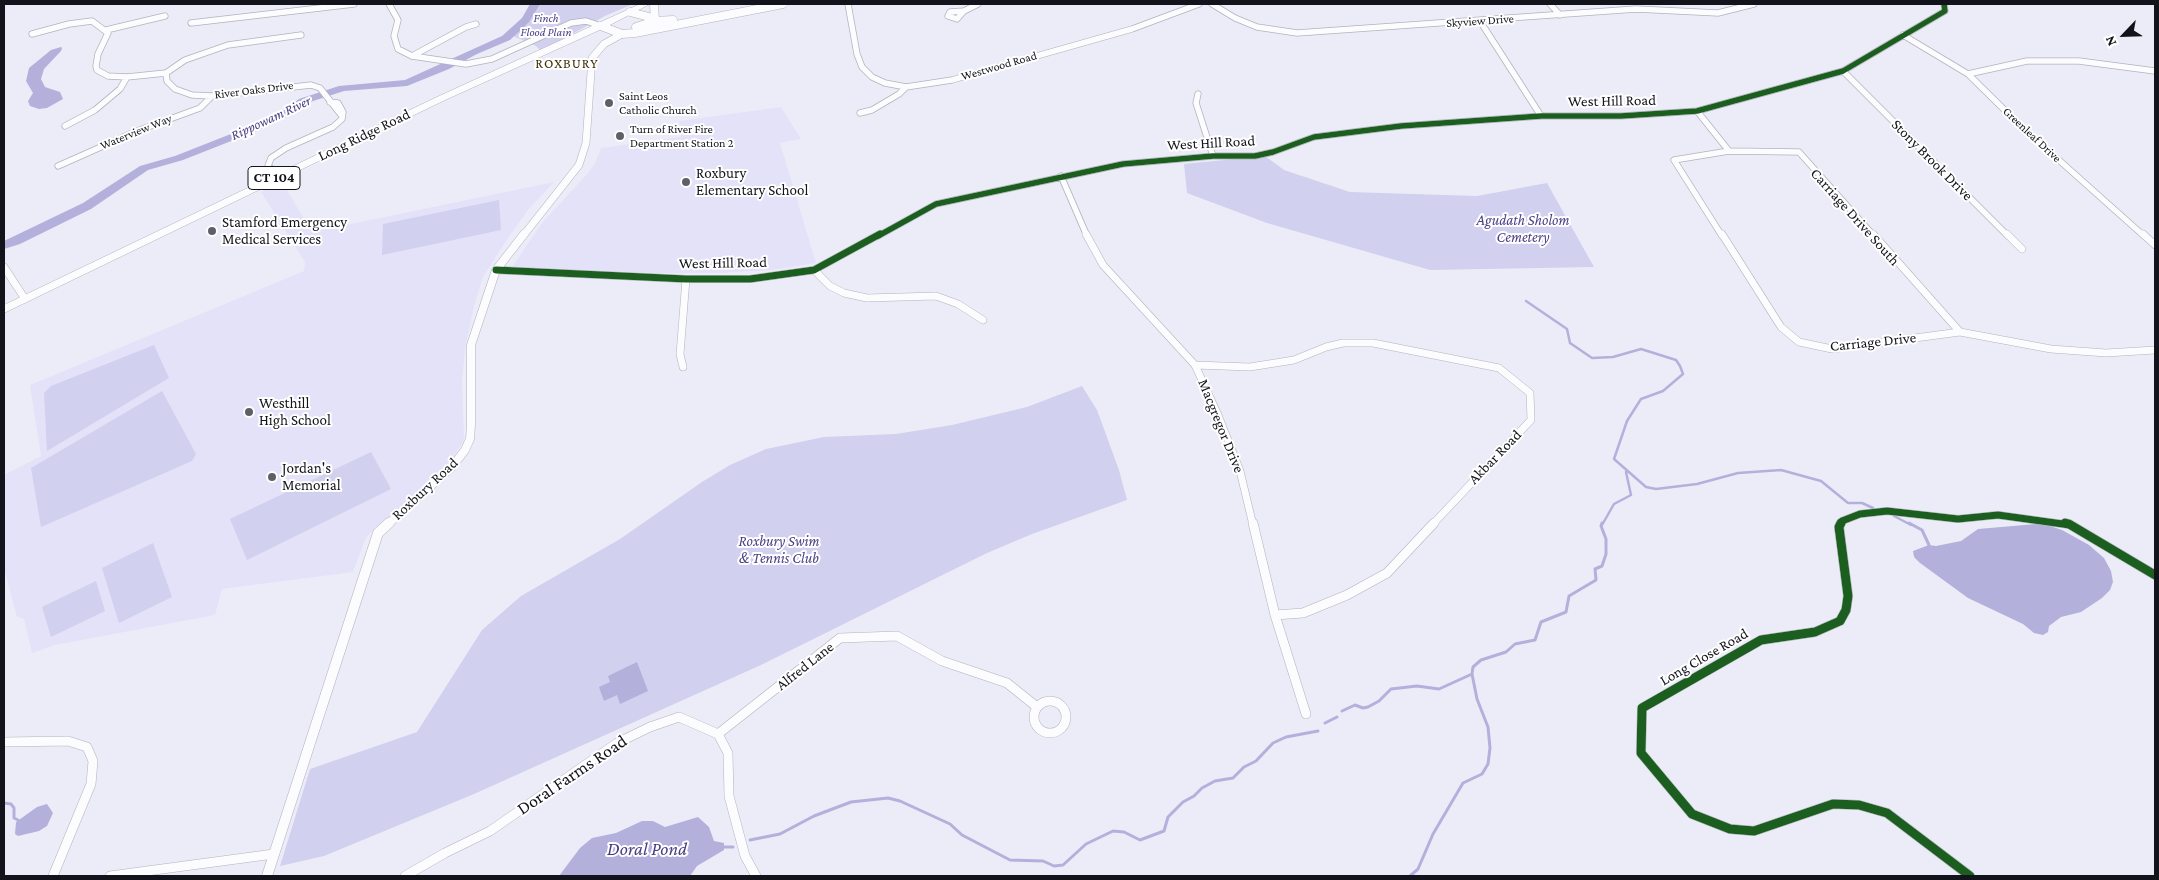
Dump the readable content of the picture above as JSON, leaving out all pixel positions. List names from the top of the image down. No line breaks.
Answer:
{"streets":{"main road":["Long Ridge Road","CT 104"],"street":["Skyview Drive","Westwood Road","River Oaks Drive","West Hill Road","Waterview Way","Greenleaf Drive","Stony Brook Drive","Carriage Drive South","Carriage Drive","Macgregor Drive","Akbar Road","Roxbury Road","Long Close Road","Alfred Lane","Doral Farms Road"]},"crossings":[["River Oaks Drive","Waterview Way"],["River Oaks Drive","Long Ridge Road"],["West Hill Road","Greenleaf Drive"],["West Hill Road","Stony Brook Drive"],["West Hill Road","Macgregor Drive"],["West Hill Road","Roxbury Road"],["Carriage Drive South","Carriage Drive"],["Macgregor Drive","Akbar Road"],["Alfred Lane","Doral Farms Road"]],"districts":["ROXBURY"],"water":["Rippowam River","Doral Pond"],"parks":["Finch Flood Plain","Agudath Sholom Cemetery","Roxbury Swim & Tennis Club"],"places":["Saint Leos Catholic Church","Turn of River Fire Department Station 2","Roxbury Elementary School","Stamford Emergency Medical Services","Westhill High School","Jordan's Memorial"],"north":"bottom left"}
